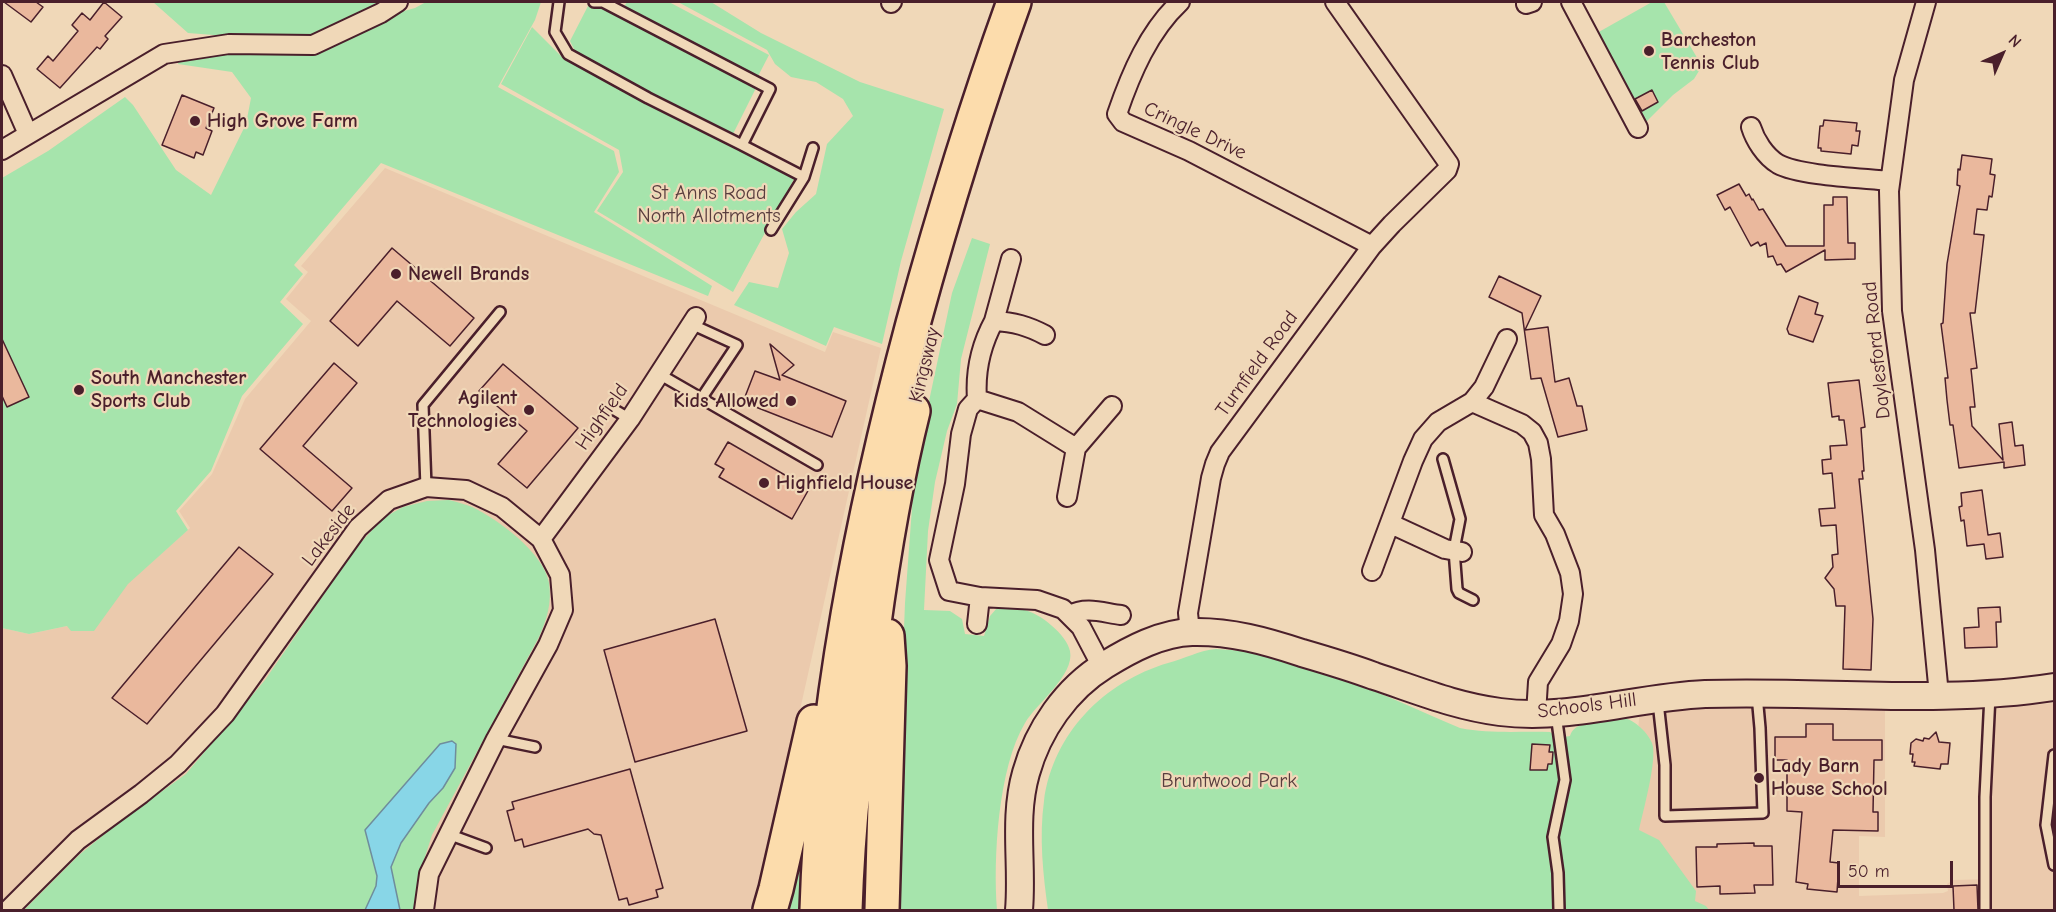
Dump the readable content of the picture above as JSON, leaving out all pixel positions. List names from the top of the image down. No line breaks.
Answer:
{"streets":{"highway":["Kingsway"],"street":["Cringle Drive","Daylesford Road","Turnfield Road","Highfield","Lakeside","Schools Hill"]},"crossings":[["Cringle Drive","Turnfield Road"],["Daylesford Road","Schools Hill"],["Turnfield Road","Schools Hill"],["Highfield","Lakeside"]],"parks":["St Anns Road North Allotments","Bruntwood Park"],"places":["Barcheston Tennis Club","High Grove Farm","Newell Brands","South Manchester Sports Club","Kids Allowed","Agilent Technologies","Highfield House","Lady Barn House School"],"scale_bar":"50 m","north":"top right"}
